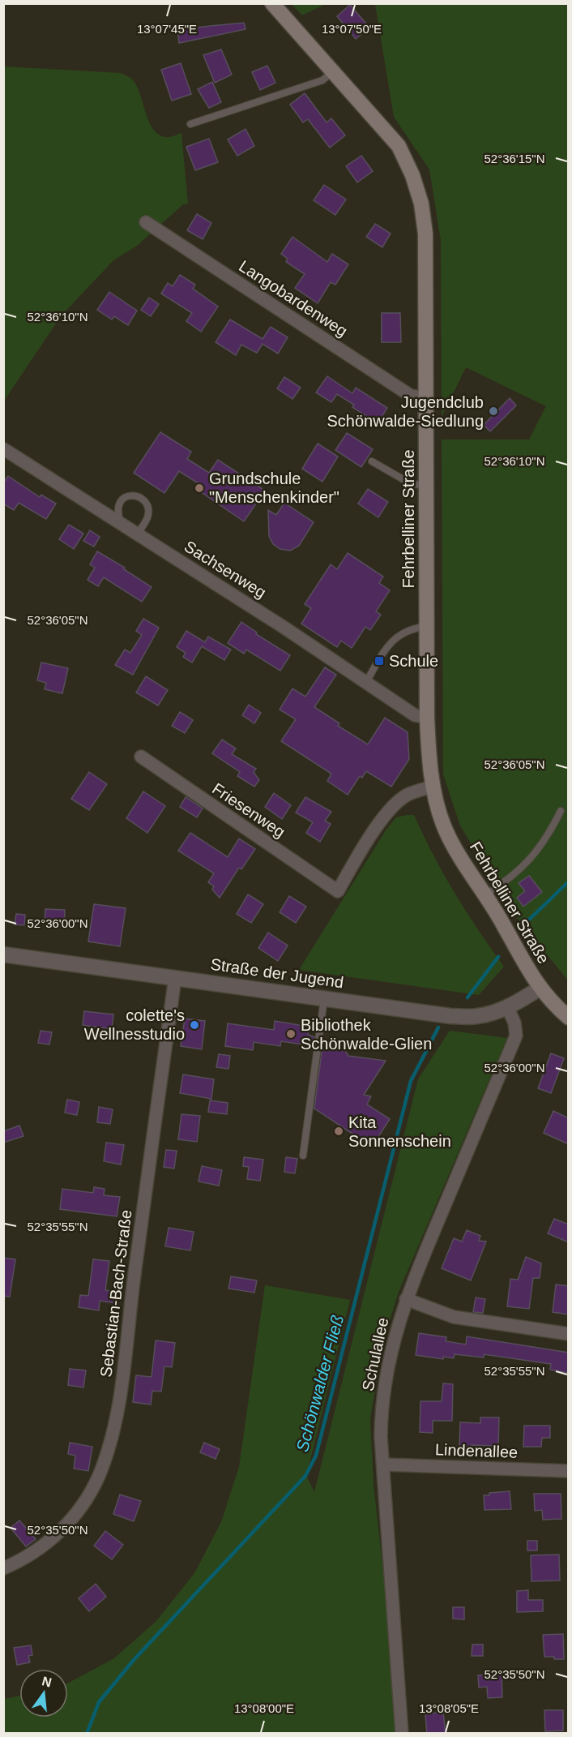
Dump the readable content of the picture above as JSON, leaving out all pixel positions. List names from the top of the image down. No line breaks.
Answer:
{"streets":{"main road":["Fehrbelliner Straße"],"street":["Langobardenweg","Sachsenweg","Friesenweg","Straße der Jugend","Sebastian-Bach-Straße","Schulallee","Lindenallee"]},"crossings":[["Langobardenweg","Fehrbelliner Straße"],["Fehrbelliner Straße","Sachsenweg"],["Fehrbelliner Straße","Friesenweg"],["Fehrbelliner Straße","Straße der Jugend"],["Straße der Jugend","Sebastian-Bach-Straße"],["Straße der Jugend","Schulallee"],["Schulallee","Lindenallee"]],"water":["Schönwalder Fließ"],"places":{"other":["Jugendclub Schönwalde-Siedlung","Grundschule \"Menschenkinder\"","colette's Wellnesstudio","Bibliothek Schönwalde-Glien","Kita Sonnenschein"],"transit":["Schule"]},"north":"top","coordinates":["13°07'45\"E","13°07'50\"E","52°36'15\"N","52°36'10\"N","52°36'05\"N","52°36'00\"N","52°35'55\"N","52°35'50\"N","13°08'00\"E","13°08'05\"E"]}
